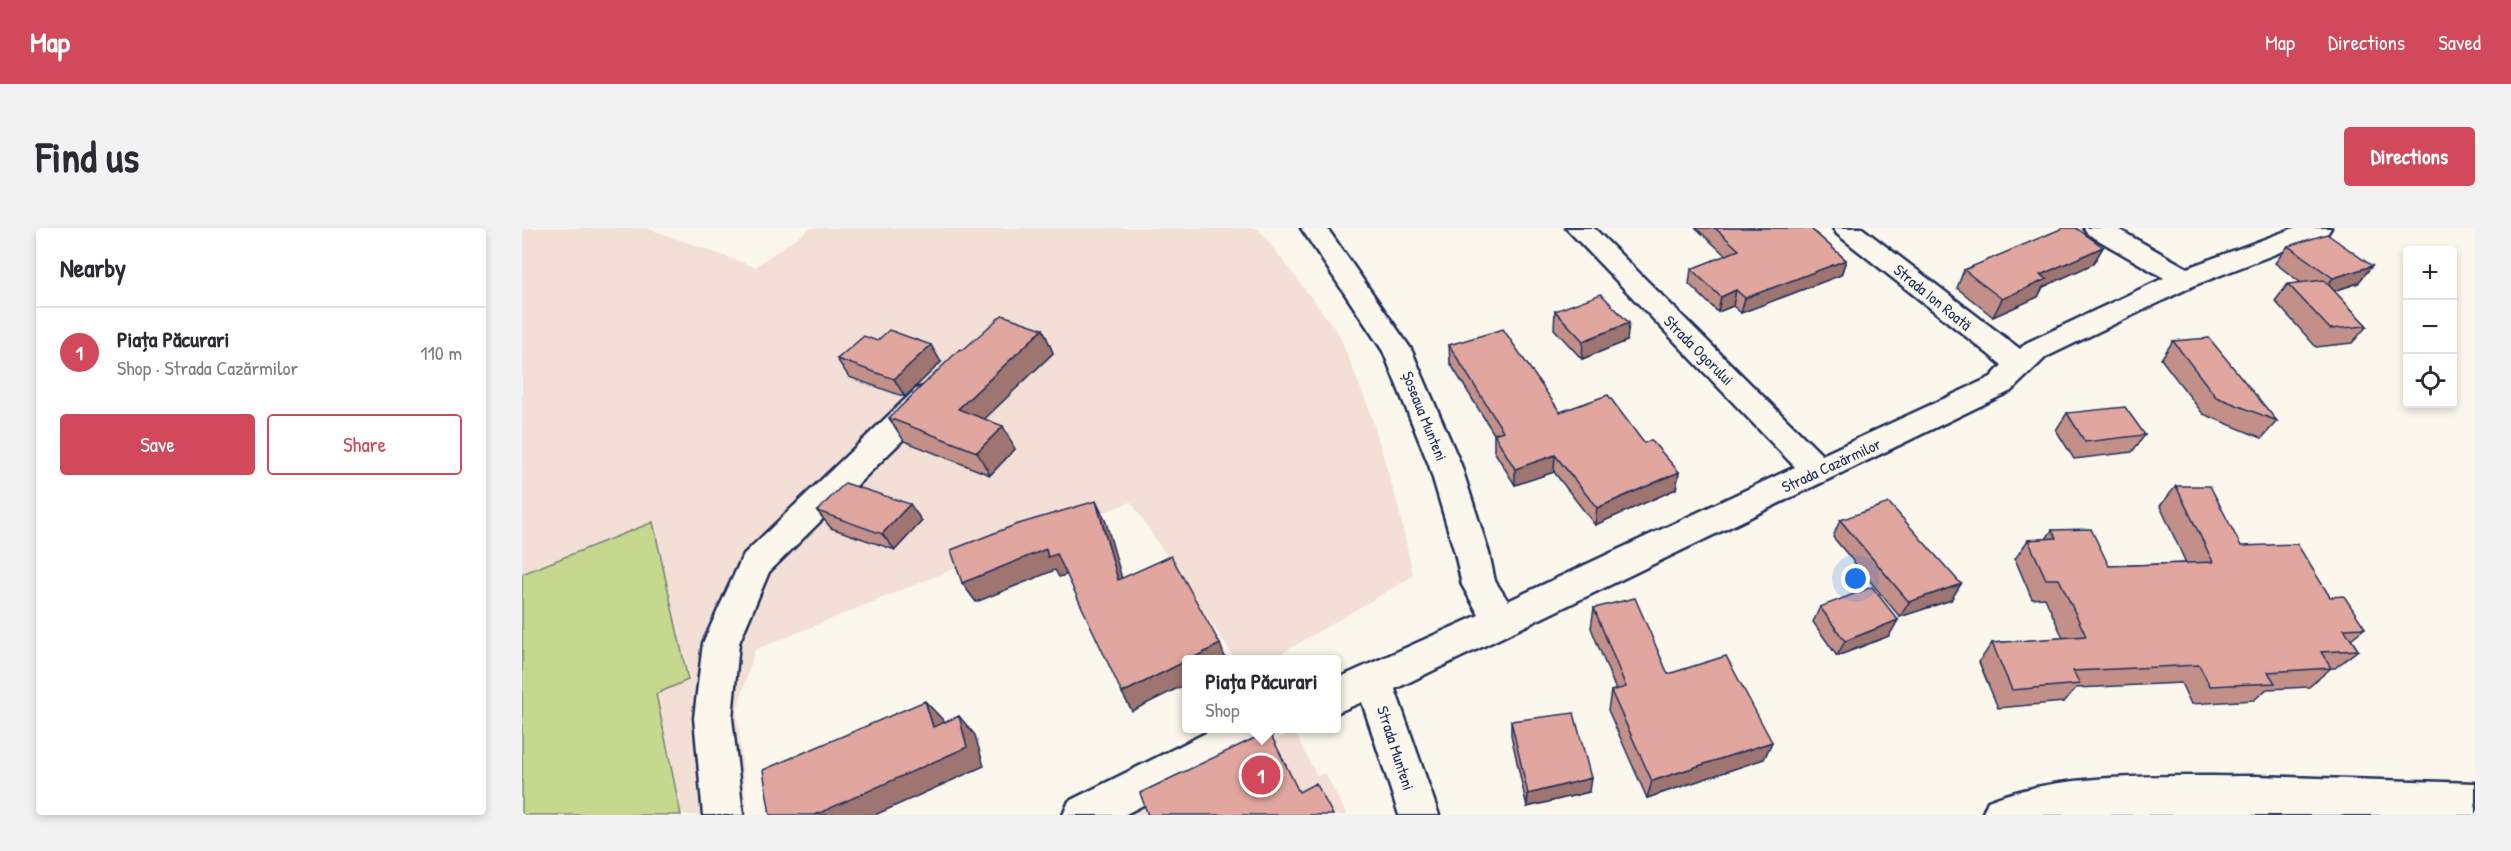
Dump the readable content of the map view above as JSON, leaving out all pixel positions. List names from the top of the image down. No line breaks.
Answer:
{"streets":{"street":["Strada Ion Roată","Strada Ogorului","Șoseaua Munteni","Strada Cazărmilor","Strada Munteni"]},"crossings":[["Strada Ion Roată","Strada Cazărmilor"],["Strada Ogorului","Strada Cazărmilor"],["Șoseaua Munteni","Strada Cazărmilor"],["Strada Cazărmilor","Strada Munteni"]],"page":{"header":"Map","nav":["Map","Directions","Saved"],"buttons":["Directions",["Save","Share"]],"title":"Find us","heading":"Nearby","map_buttons":["+","−"],"list":[{"mark":"1","name":"Piața Păcurari","note":"Shop · Strada Cazărmilor","value":"110 m"}],"popup":["Piața Păcurari","Shop"],"pins":"1"}}
